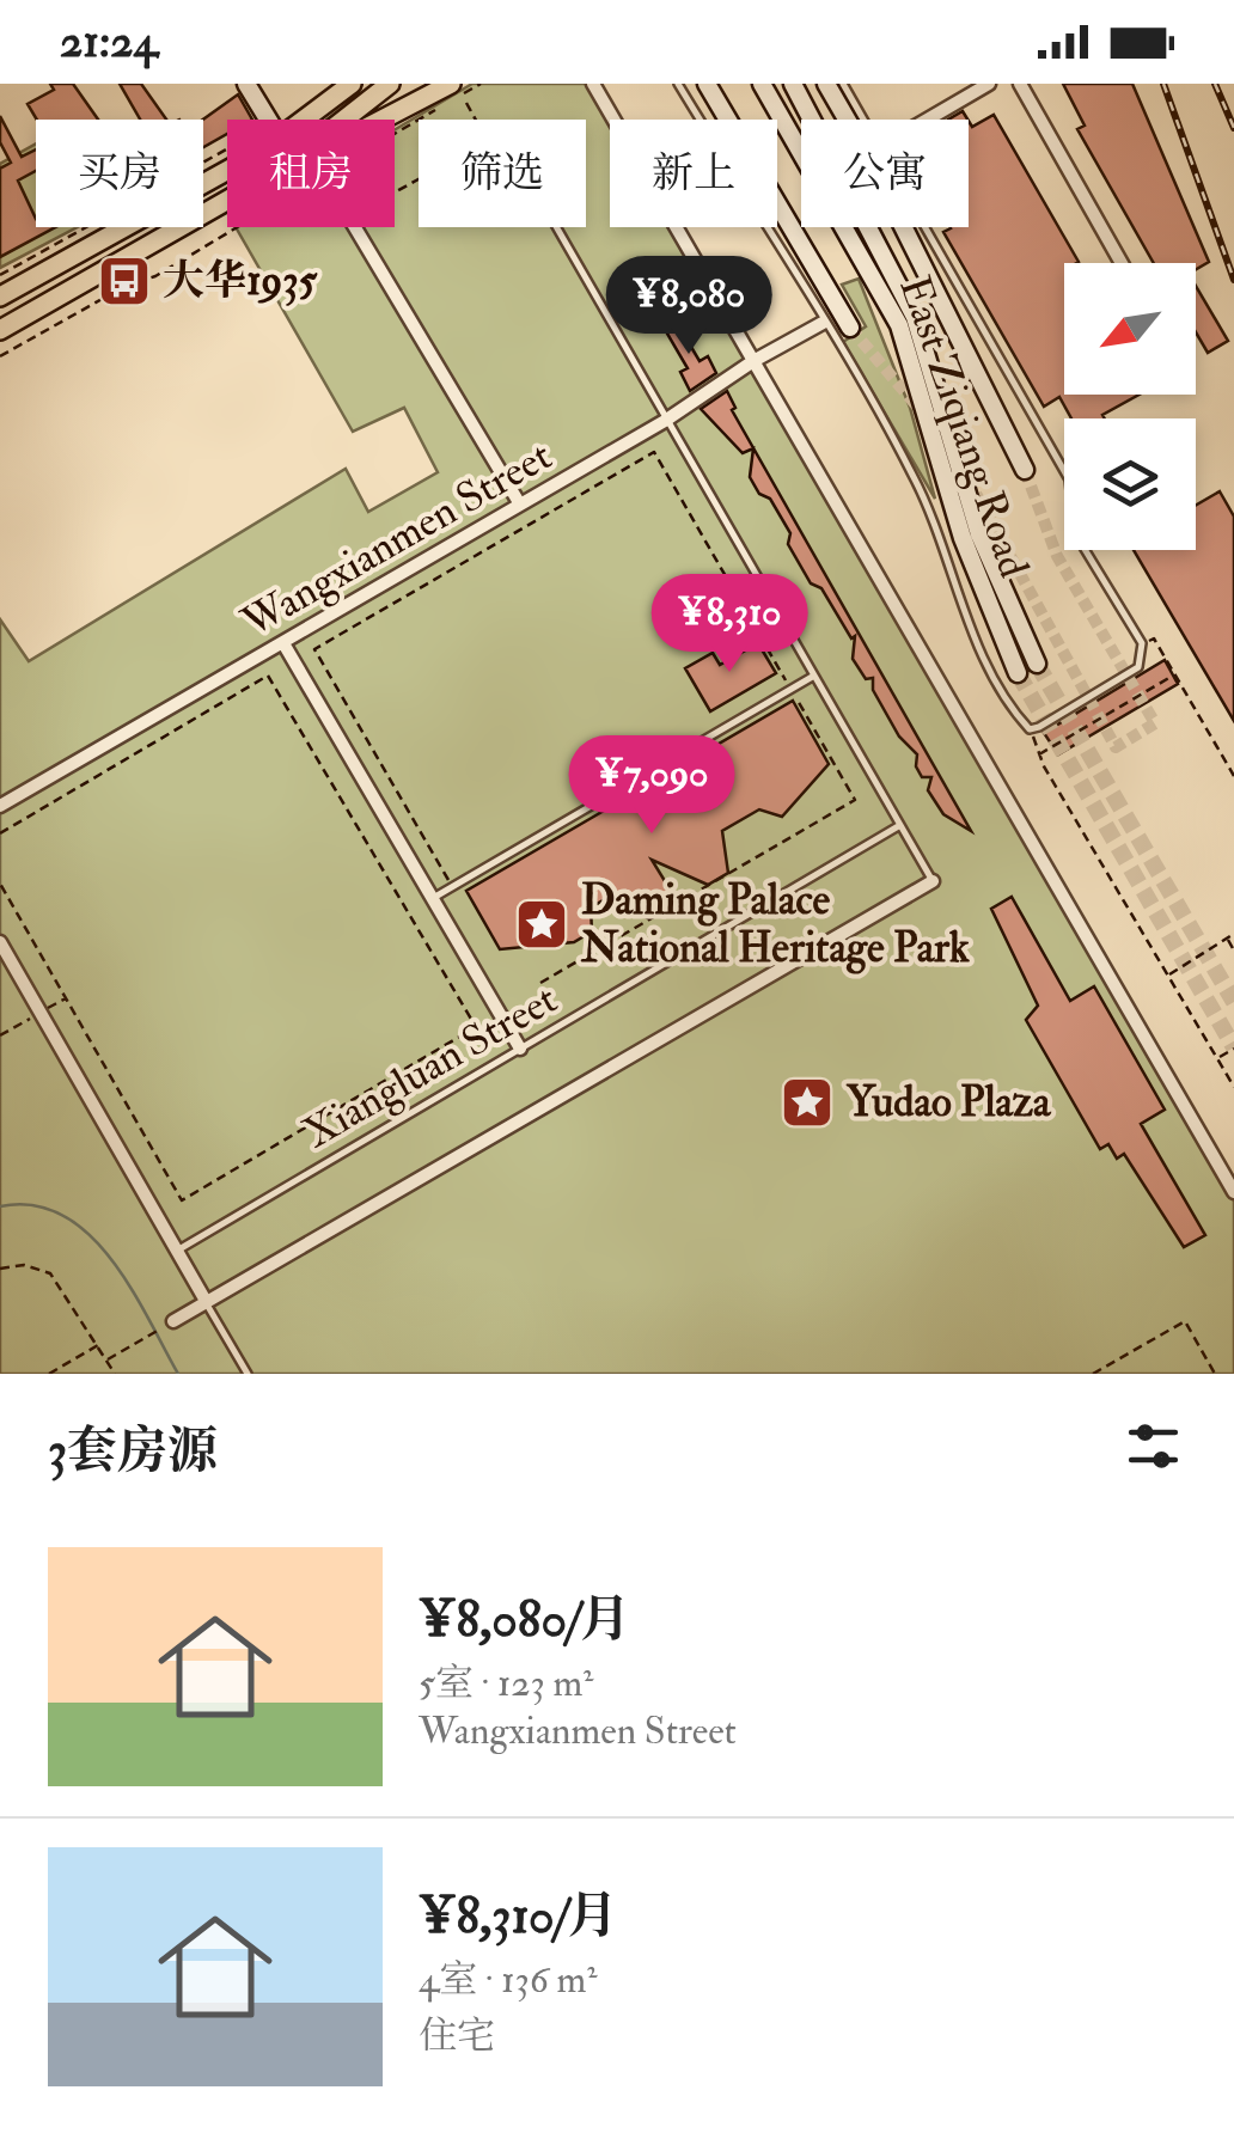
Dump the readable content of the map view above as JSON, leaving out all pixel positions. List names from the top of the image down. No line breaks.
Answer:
{"streets":{"main road":["East Ziqiang Road"],"street":["Wangxianmen Street"],"lane":["Xiangluan Street"]},"places":{"bus stop":["大华1935"],"place":["Daming Palace National Heritage Park","Yudao Plaza"]},"north":"bottom left","page":{"status":"21:24","chip":["买房","租房","筛选","新上","公寓"],"price":["¥8,080","¥8,310","¥7,090"],"heading":"3套房源","list":[{"name":"¥8,080/月","note":"5室 · 123 m² · Wangxianmen Street"},{"name":"¥8,310/月","note":"4室 · 136 m² · 住宅"}]}}
